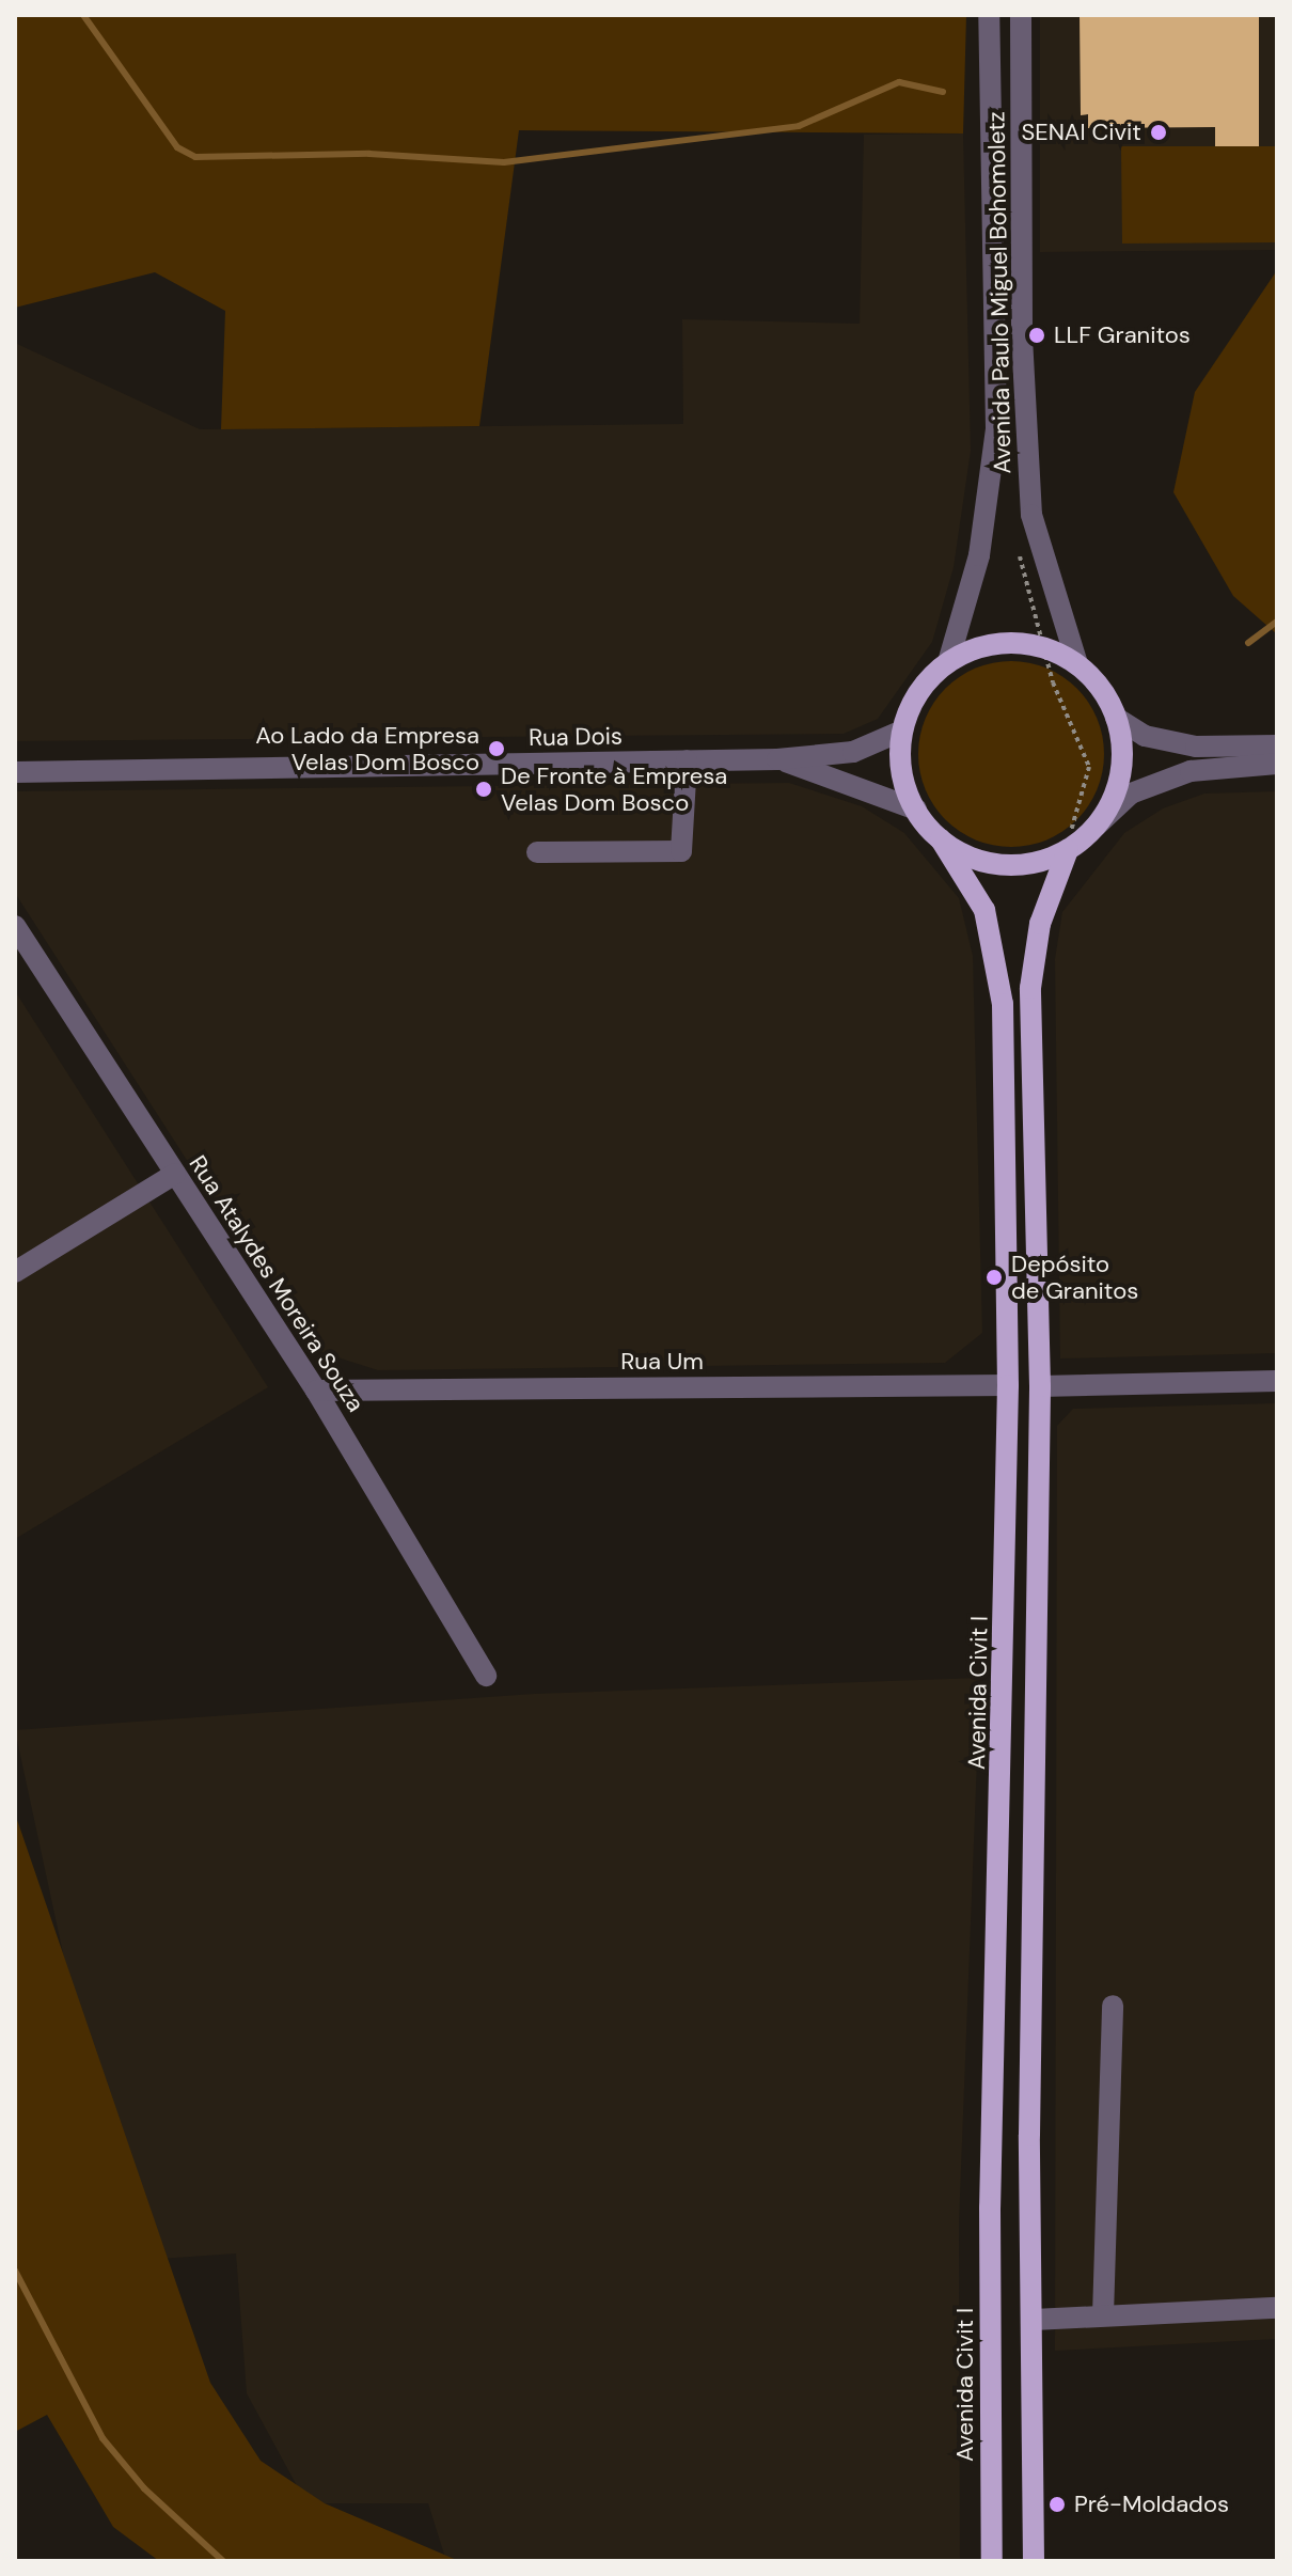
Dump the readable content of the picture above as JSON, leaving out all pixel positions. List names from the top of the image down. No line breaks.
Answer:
{"streets":{"main road":["Avenida Civit I"],"street":["Avenida Paulo Miguel Bohomoletz","Rua Dois","Rua Atalydes Moreira Souza","Rua Um"]},"crossings":[["Avenida Paulo Miguel Bohomoletz","Rua Dois"],["Avenida Paulo Miguel Bohomoletz","Avenida Civit I"],["Rua Dois","Avenida Civit I"],["Rua Atalydes Moreira Souza","Rua Um"],["Rua Um","Avenida Civit I"]],"places":["SENAI Civit","LLF Granitos","Ao Lado da Empresa Velas Dom Bosco","De Fronte à Empresa Velas Dom Bosco","Depósito de Granitos","Pré-Moldados"]}
